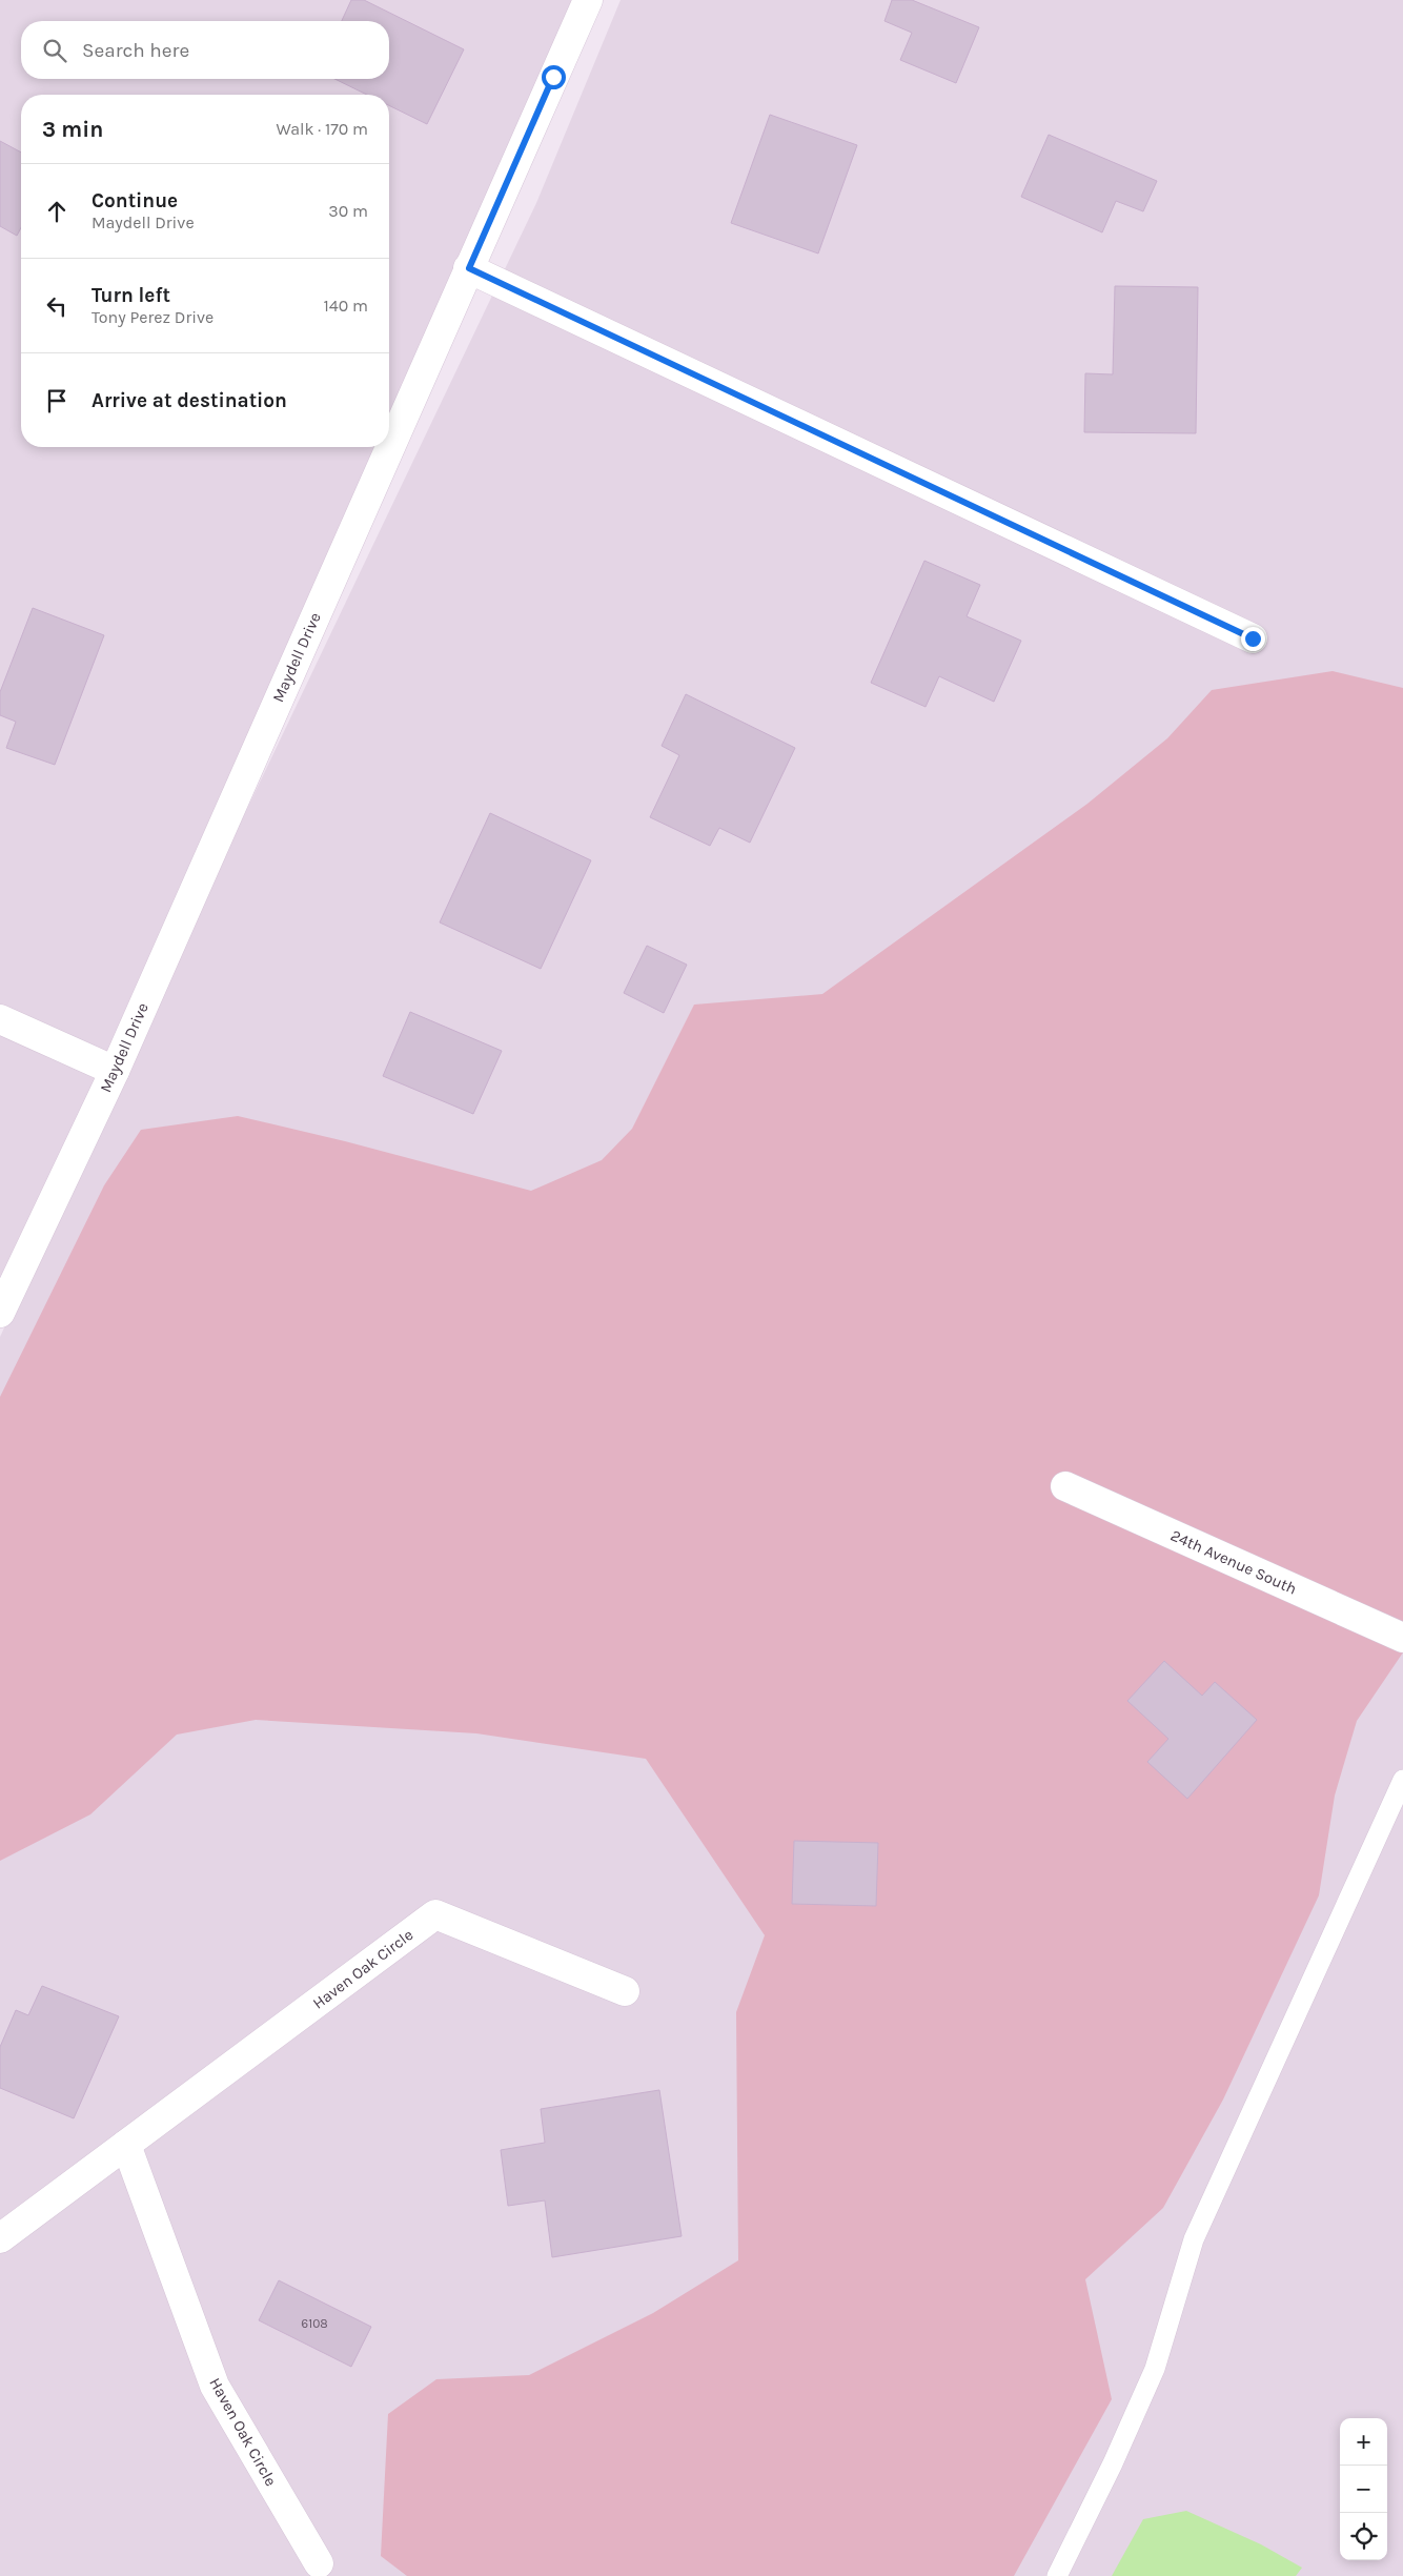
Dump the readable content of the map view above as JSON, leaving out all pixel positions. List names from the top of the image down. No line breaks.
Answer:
{"streets":{"street":["Maydell Drive","24th Avenue South","Haven Oak Circle"]},"house_numbers":["6108"],"page":{"search":"Search here","heading":["3 min","Walk · 170 m"],"list":[["Continue","Maydell Drive","30 m"],["Turn left","Tony Perez Drive","140 m"],"Arrive at destination"],"map_buttons":["+","−"]}}
